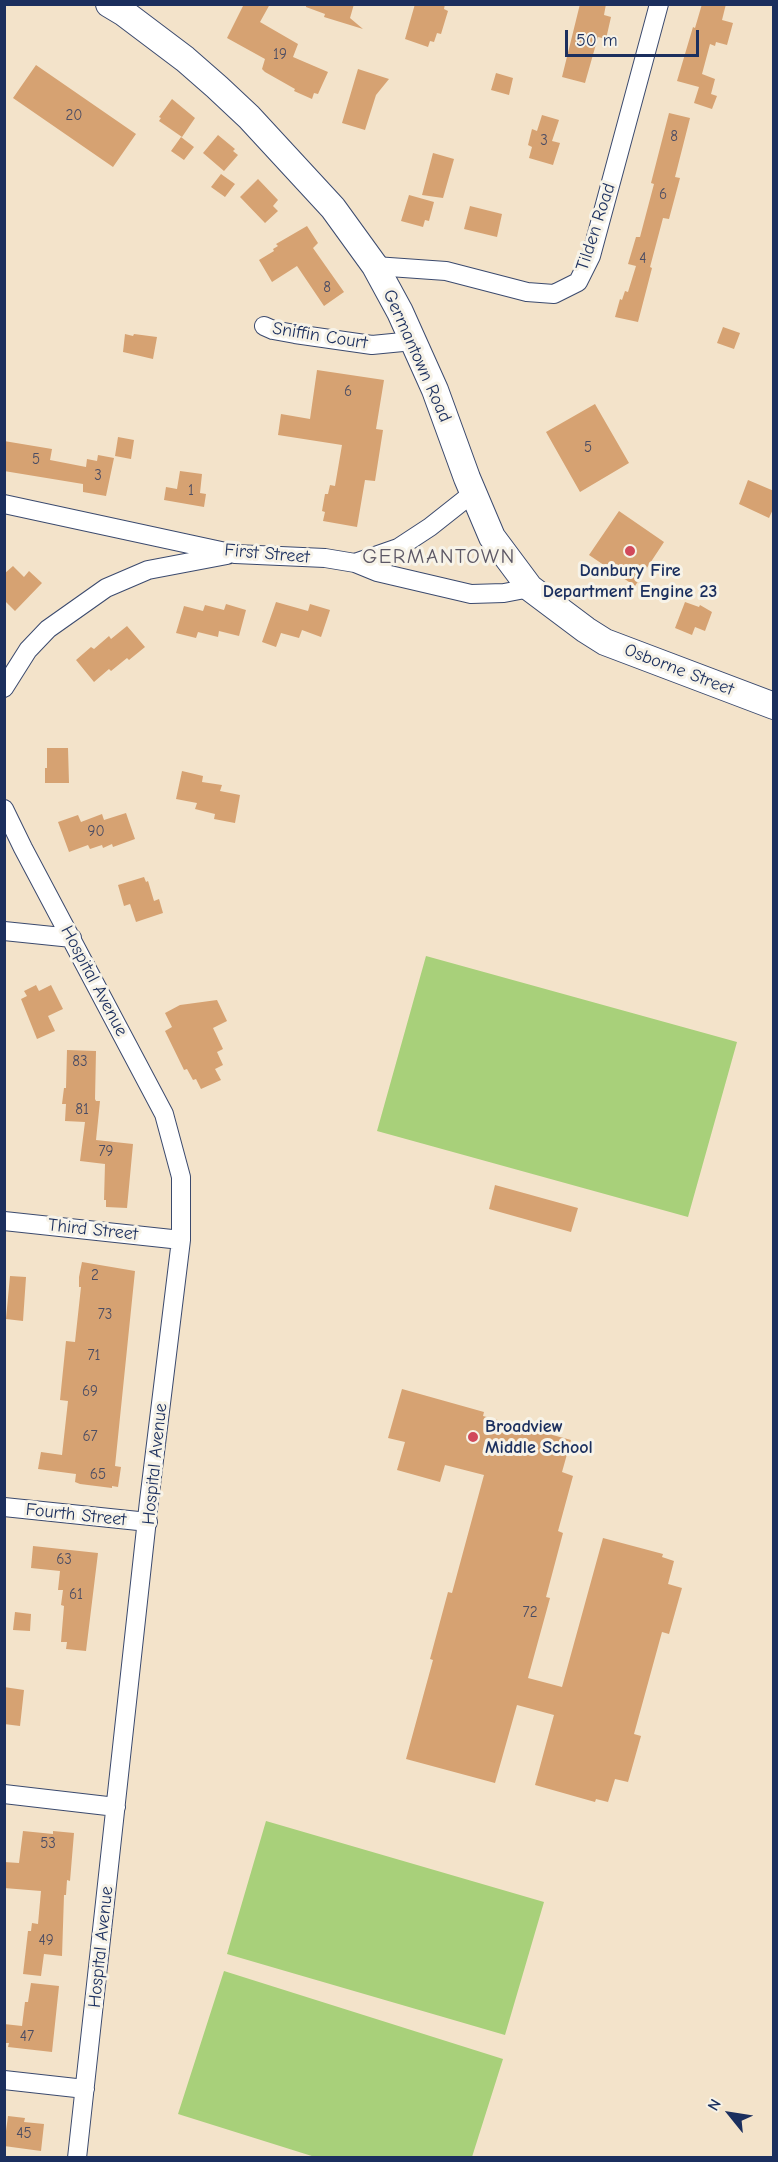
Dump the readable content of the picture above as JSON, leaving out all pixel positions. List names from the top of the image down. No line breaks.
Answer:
{"streets":{"main road":["Germantown Road","Osborne Street"],"street":["Tilden Road","Sniffin Court","First Street","Hospital Avenue","Third Street","Fourth Street"]},"crossings":[["Tilden Road","Germantown Road"],["Sniffin Court","Germantown Road"],["Germantown Road","First Street"],["Germantown Road","Osborne Street"],["Hospital Avenue","Third Street"],["Hospital Avenue","Fourth Street"]],"districts":["GERMANTOWN"],"places":["Danbury Fire Department Engine 23","Broadview Middle School"],"house_numbers":["19","20","8","3","6","4","8","6","5","5","3","1","90","83","81","79","2","73","71","69","67","65","63","61","72","53","49","47","45"],"scale_bar":"50 m","north":"top left"}
